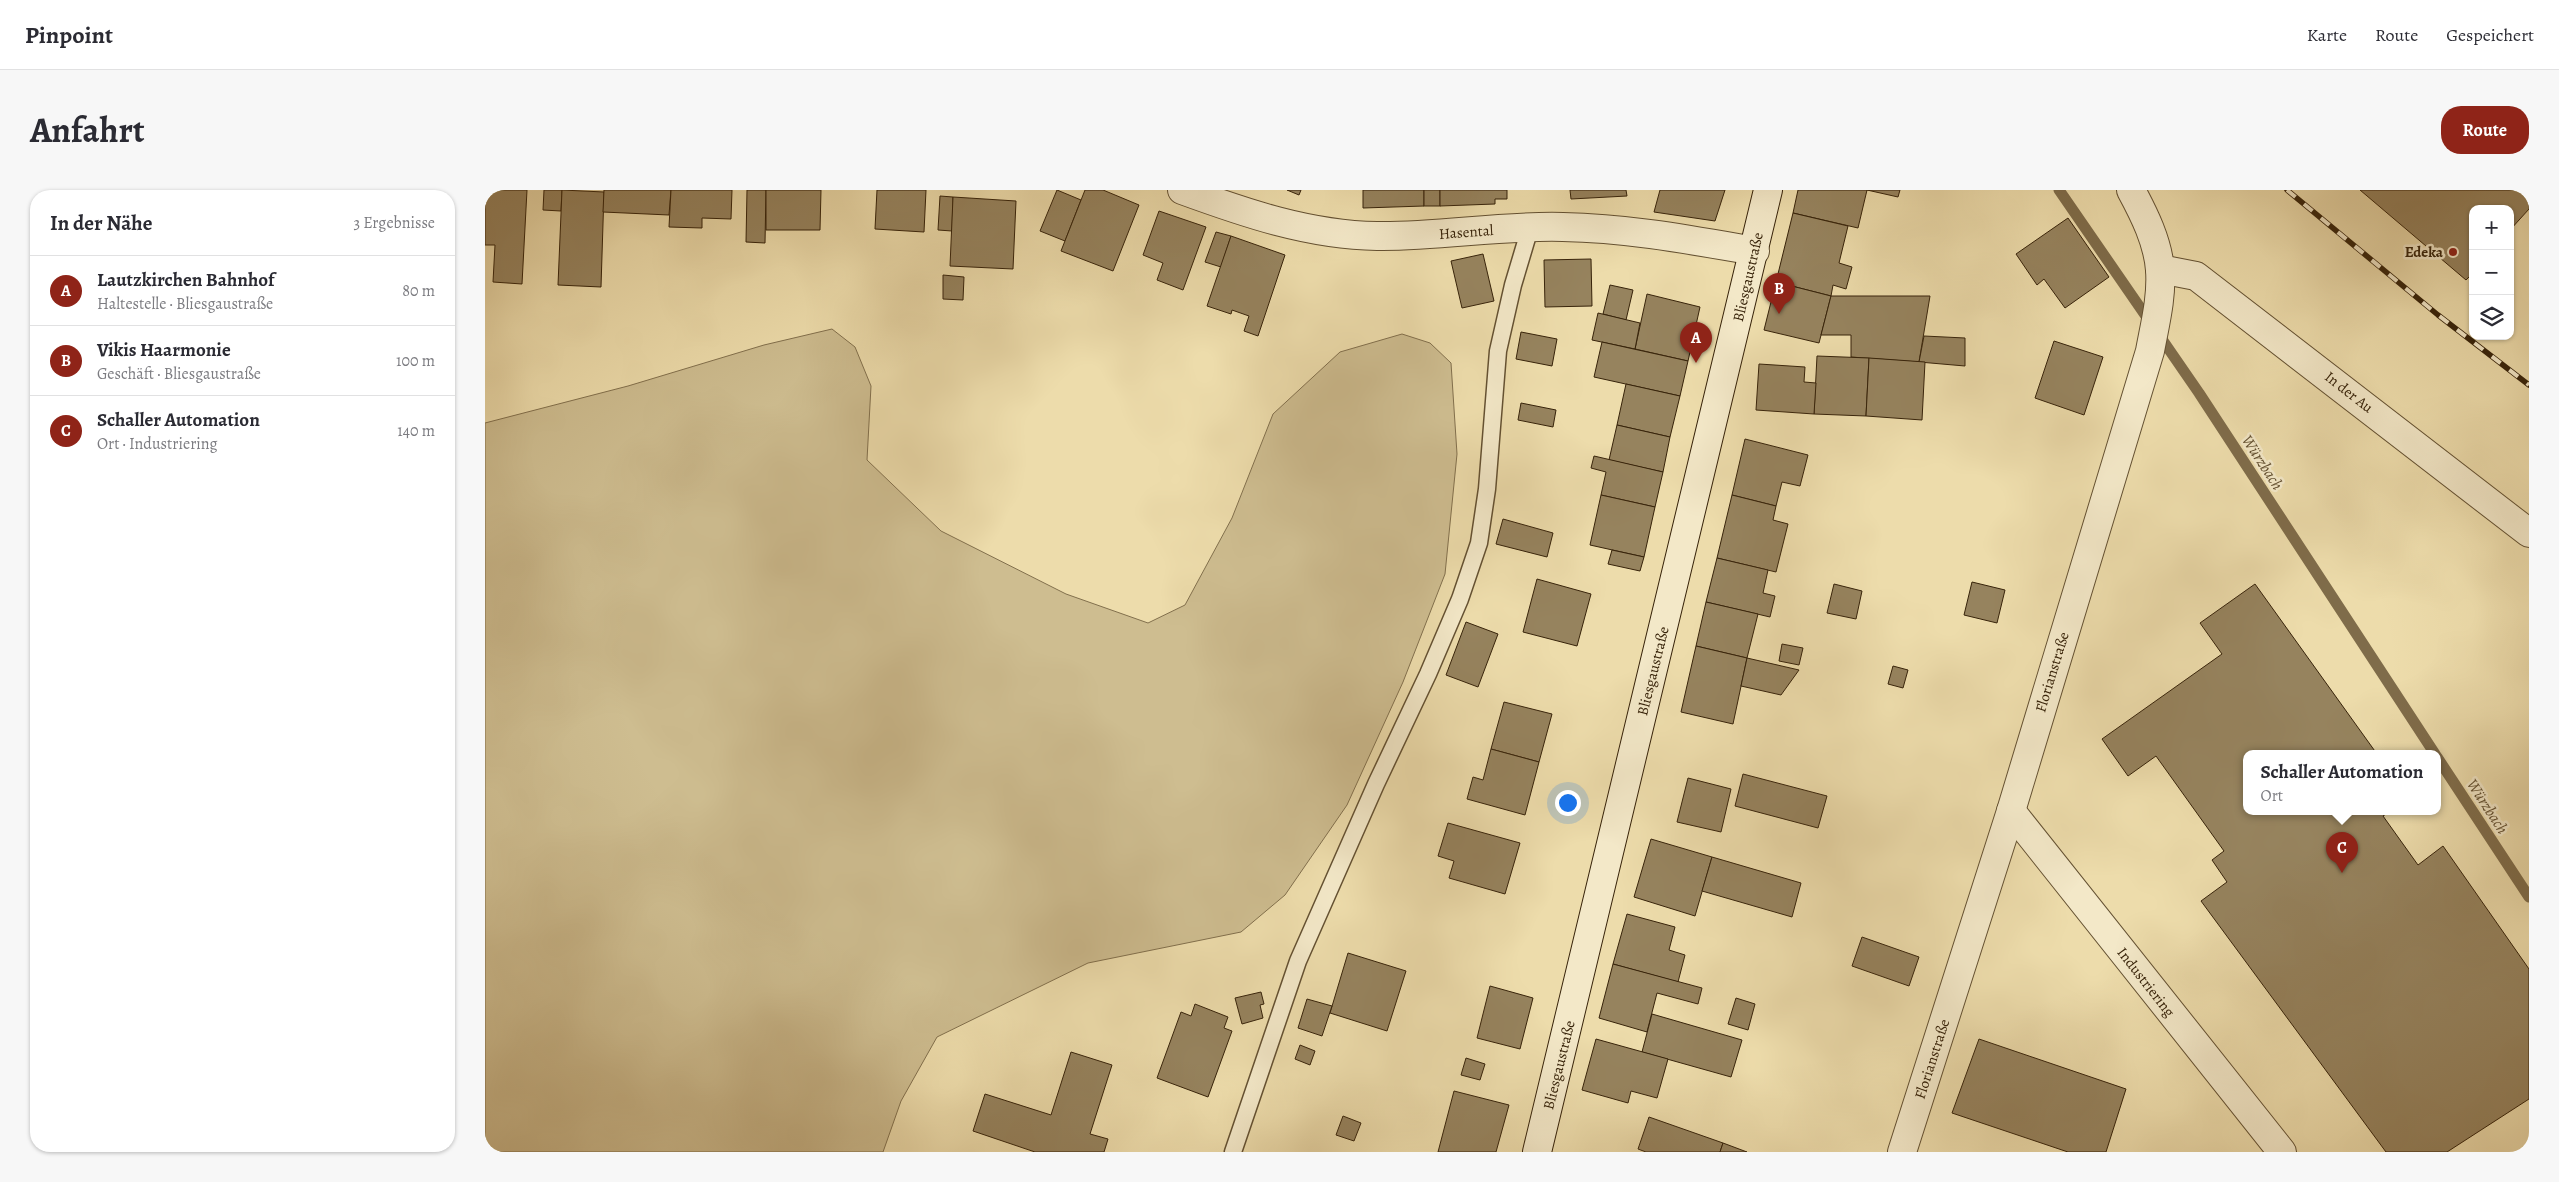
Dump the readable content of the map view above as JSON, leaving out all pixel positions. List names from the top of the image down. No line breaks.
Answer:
{"streets":{"street":["Hasental","Bliesgaustraße","In der Au","Florianstraße","Industriering"]},"crossings":[["Hasental","Bliesgaustraße"],["In der Au","Florianstraße"],["Florianstraße","Industriering"]],"water":["Würzbach"],"places":["Edeka"],"page":{"header":"Pinpoint","nav":["Karte","Route","Gespeichert"],"title":"Anfahrt","buttons":"Route","heading":["In der Nähe","3 Ergebnisse"],"map_buttons":["+","−"],"list":[{"mark":"A","name":"Lautzkirchen Bahnhof","note":"Haltestelle · Bliesgaustraße","value":"80 m"},{"mark":"B","name":"Vikis Haarmonie","note":"Geschäft · Bliesgaustraße","value":"100 m"},{"mark":"C","name":"Schaller Automation","note":"Ort · Industriering","value":"140 m"}],"pins":["B","A","C"],"popup":["Schaller Automation","Ort"]}}
